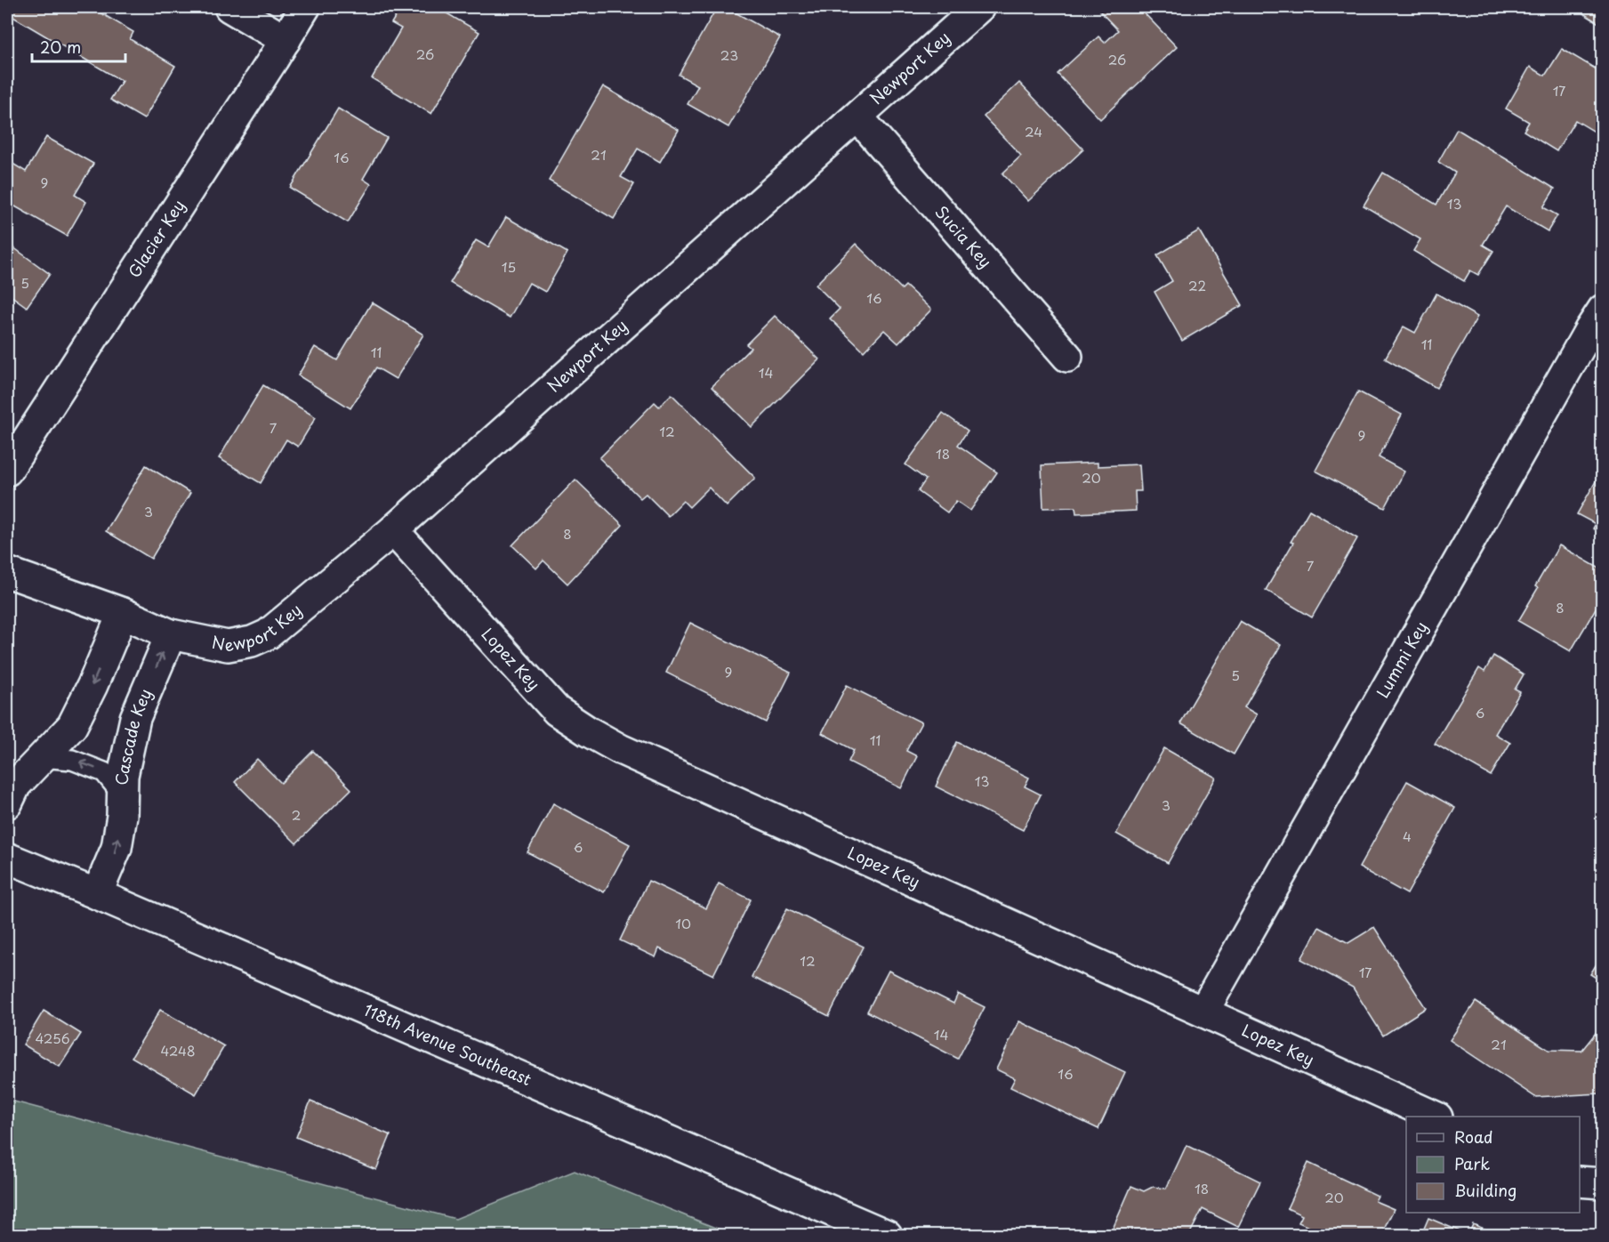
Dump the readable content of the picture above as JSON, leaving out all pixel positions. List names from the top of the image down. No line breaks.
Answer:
{"streets":{"street":["Newport Key","Sucia Key","Glacier Key","Lopez Key","Lummi Key","Cascade Key","118th Avenue Southeast"]},"crossings":[["Newport Key","Sucia Key"],["Newport Key","Lopez Key"],["Newport Key","Cascade Key"],["Lopez Key","Lummi Key"],["Cascade Key","118th Avenue Southeast"]],"house_numbers":["26","23","26","17","24","21","16","9","13","15","5","22","16","11","11","14","7","12","9","18","20","3","8","7","8","9","5","6","11","13","3","2","4","6","10","12","17","14","4256","21","4248","16","18","20"],"legend":["Road","Park","Building"],"scale_bar":"20 m"}
